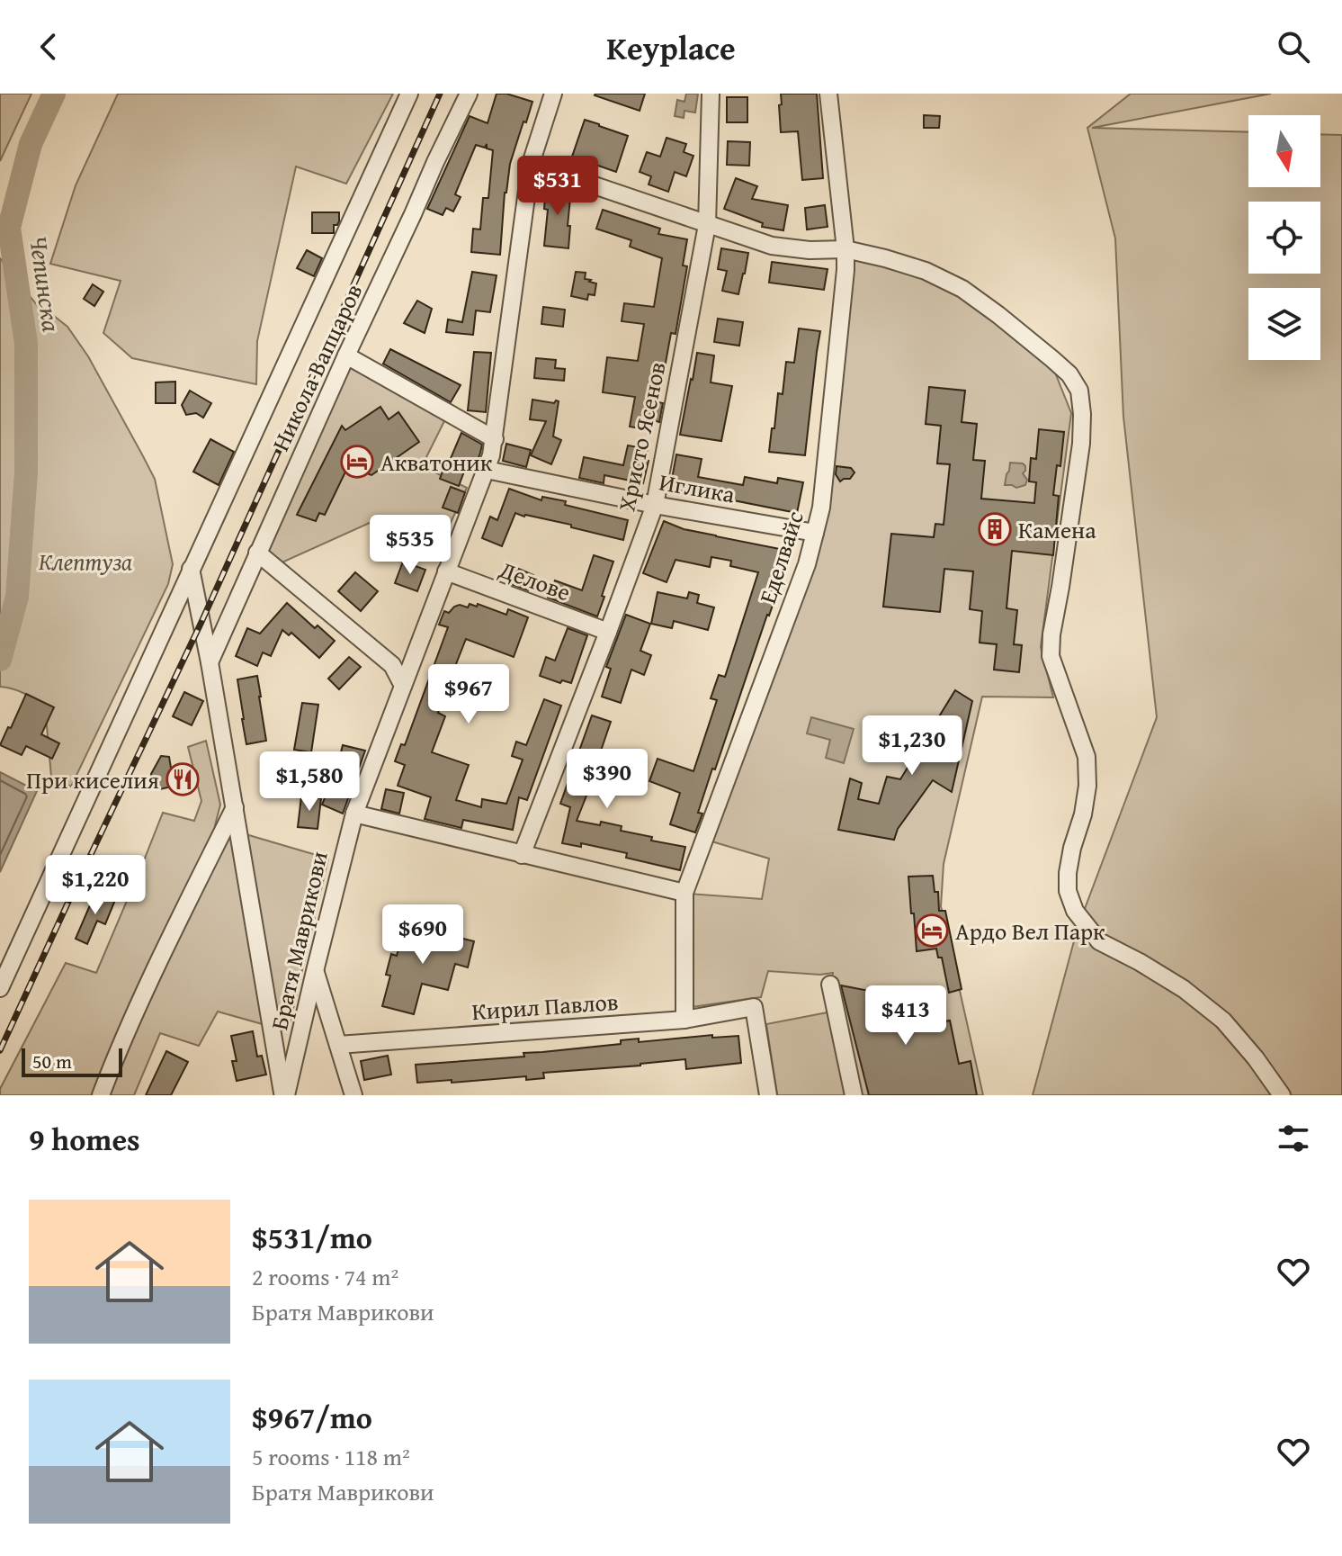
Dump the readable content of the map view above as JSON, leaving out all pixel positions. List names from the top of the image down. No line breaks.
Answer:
{"streets":{"street":["Никола Вапцаров","Христо Ясенов","Иглика","Еделвайс","Делове","Братя Маврикови","Кирил Павлов"]},"crossings":[["Христо Ясенов","Иглика"],["Христо Ясенов","Делове"],["Иглика","Еделвайс"],["Иглика","Братя Маврикови"],["Еделвайс","Кирил Павлов"],["Делове","Братя Маврикови"]],"water":["Чепинска"],"parks":["Клептуза"],"places":{"hotel":["Акватоник","Ардо Вел Парк"],"building":["Камена"],"restaurant":["При киселия"]},"scale_bar":"50 m","north":"bottom","page":{"header":"Keyplace","price":["$531","$535","$967","$1,230","$390","$1,580","$1,220","$690","$413"],"scale":"50 m","heading":"9 homes","list":[{"name":"$531/mo","note":"2 rooms · 74 m² · Братя Маврикови"},{"name":"$967/mo","note":"5 rooms · 118 m² · Братя Маврикови"}]}}
